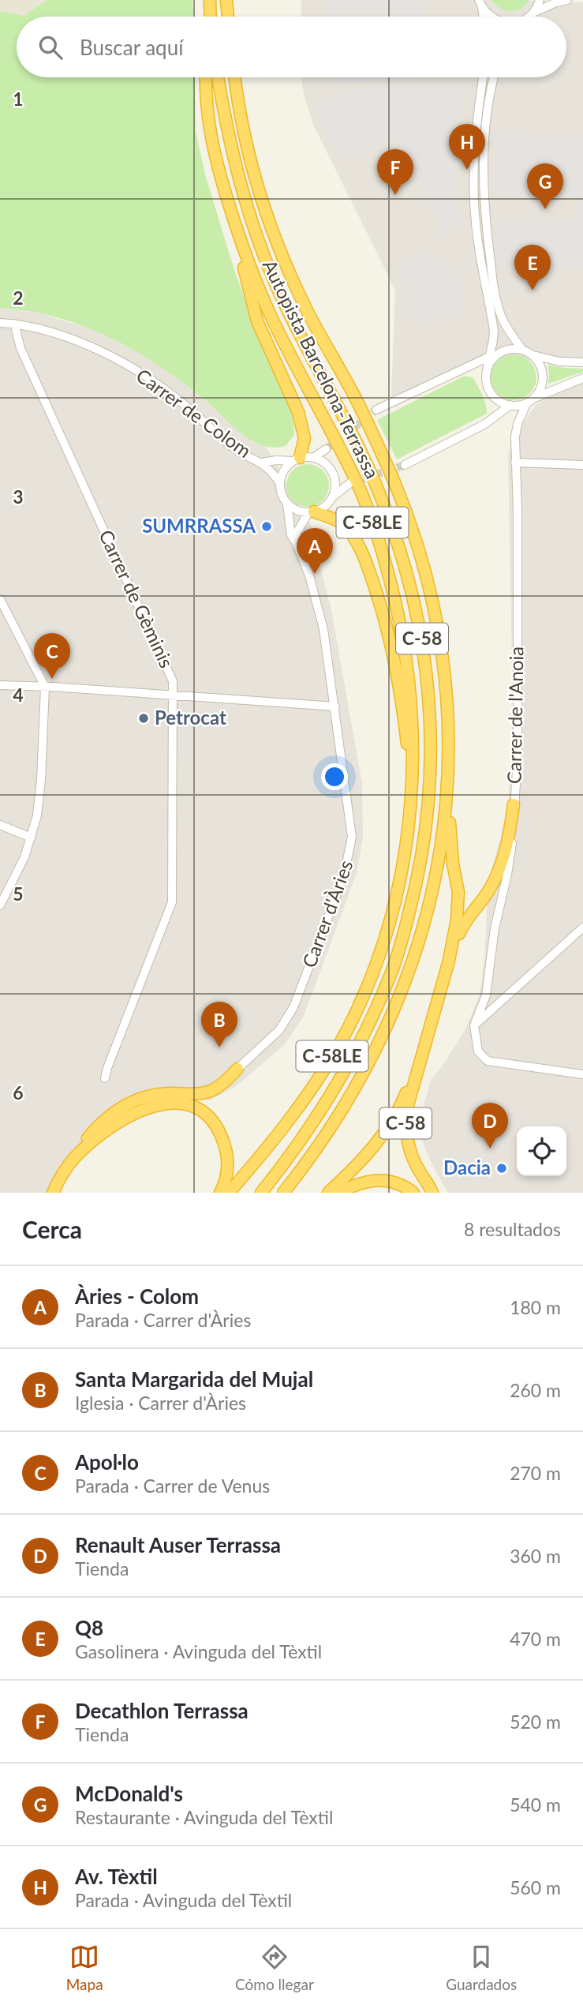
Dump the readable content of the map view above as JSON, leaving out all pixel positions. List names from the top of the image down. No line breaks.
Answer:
{"streets":{"highway":["Autopista Barcelona-Terrassa","C-58LE","C-58"],"street":["Carrer de Colom","Carrer de Gèminis","Carrer de l'Anoia","Carrer d'Àries"]},"crossings":[["Carrer de Colom","Carrer de Gèminis"],["Carrer de Colom","Carrer d'Àries"]],"places":["SUMRRASSA","Petrocat","Dacia"],"page":{"search":"Buscar aquí","pins":["H","F","G","E","A","C","B","D"],"heading":["Cerca","8 resultados"],"list":[{"mark":"A","name":"Àries - Colom","note":"Parada · Carrer d'Àries","value":"180 m"},{"mark":"B","name":"Santa Margarida del Mujal","note":"Iglesia · Carrer d'Àries","value":"260 m"},{"mark":"C","name":"Apol·lo","note":"Parada · Carrer de Venus","value":"270 m"},{"mark":"D","name":"Renault Auser Terrassa","note":"Tienda","value":"360 m"},{"mark":"E","name":"Q8","note":"Gasolinera · Avinguda del Tèxtil","value":"470 m"},{"mark":"F","name":"Decathlon Terrassa","note":"Tienda","value":"520 m"},{"mark":"G","name":"McDonald's","note":"Restaurante · Avinguda del Tèxtil","value":"540 m"},{"mark":"H","name":"Av. Tèxtil","note":"Parada · Avinguda del Tèxtil","value":"560 m"}],"nav":["Mapa","Cómo llegar","Guardados"]},"grid":{"rows":["1","2","3","4","5","6"]}}
